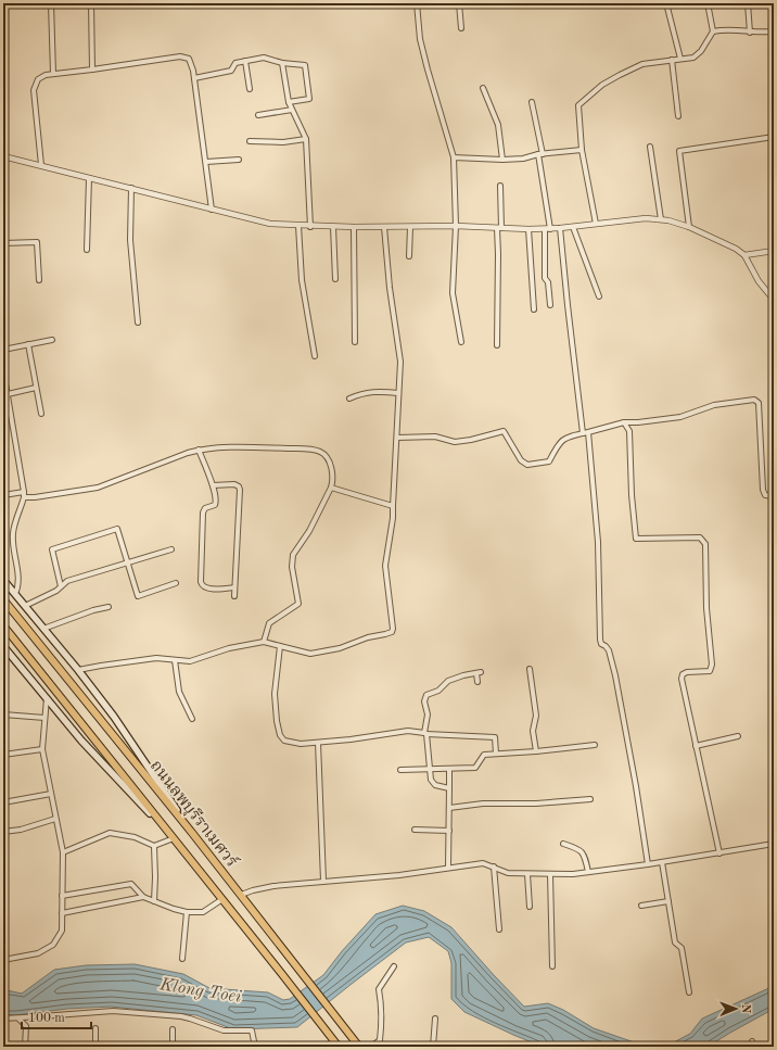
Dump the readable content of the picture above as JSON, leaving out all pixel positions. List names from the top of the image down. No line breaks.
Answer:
{"streets":{"main road":["ถนนลพบุรีราเมศวร์"]},"water":["Klong Toei"],"scale_bar":"100 m","north":"right"}
